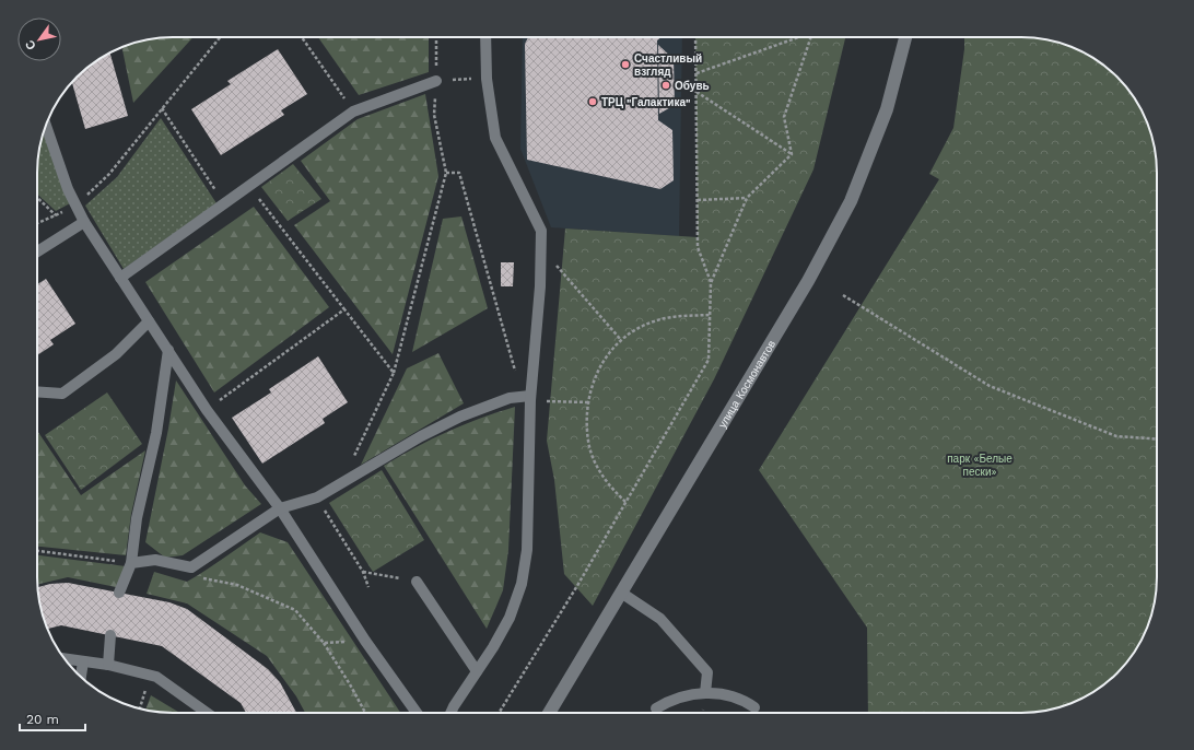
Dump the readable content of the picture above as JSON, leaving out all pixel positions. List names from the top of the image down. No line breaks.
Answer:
{"streets":{"street":["улица Космонавтов"]},"parks":["парк «Белые пески»"],"places":["Счастливый взгляд","Обувь","ТРЦ \"Галактика\""],"scale_bar":"20 m","north":"bottom left"}
